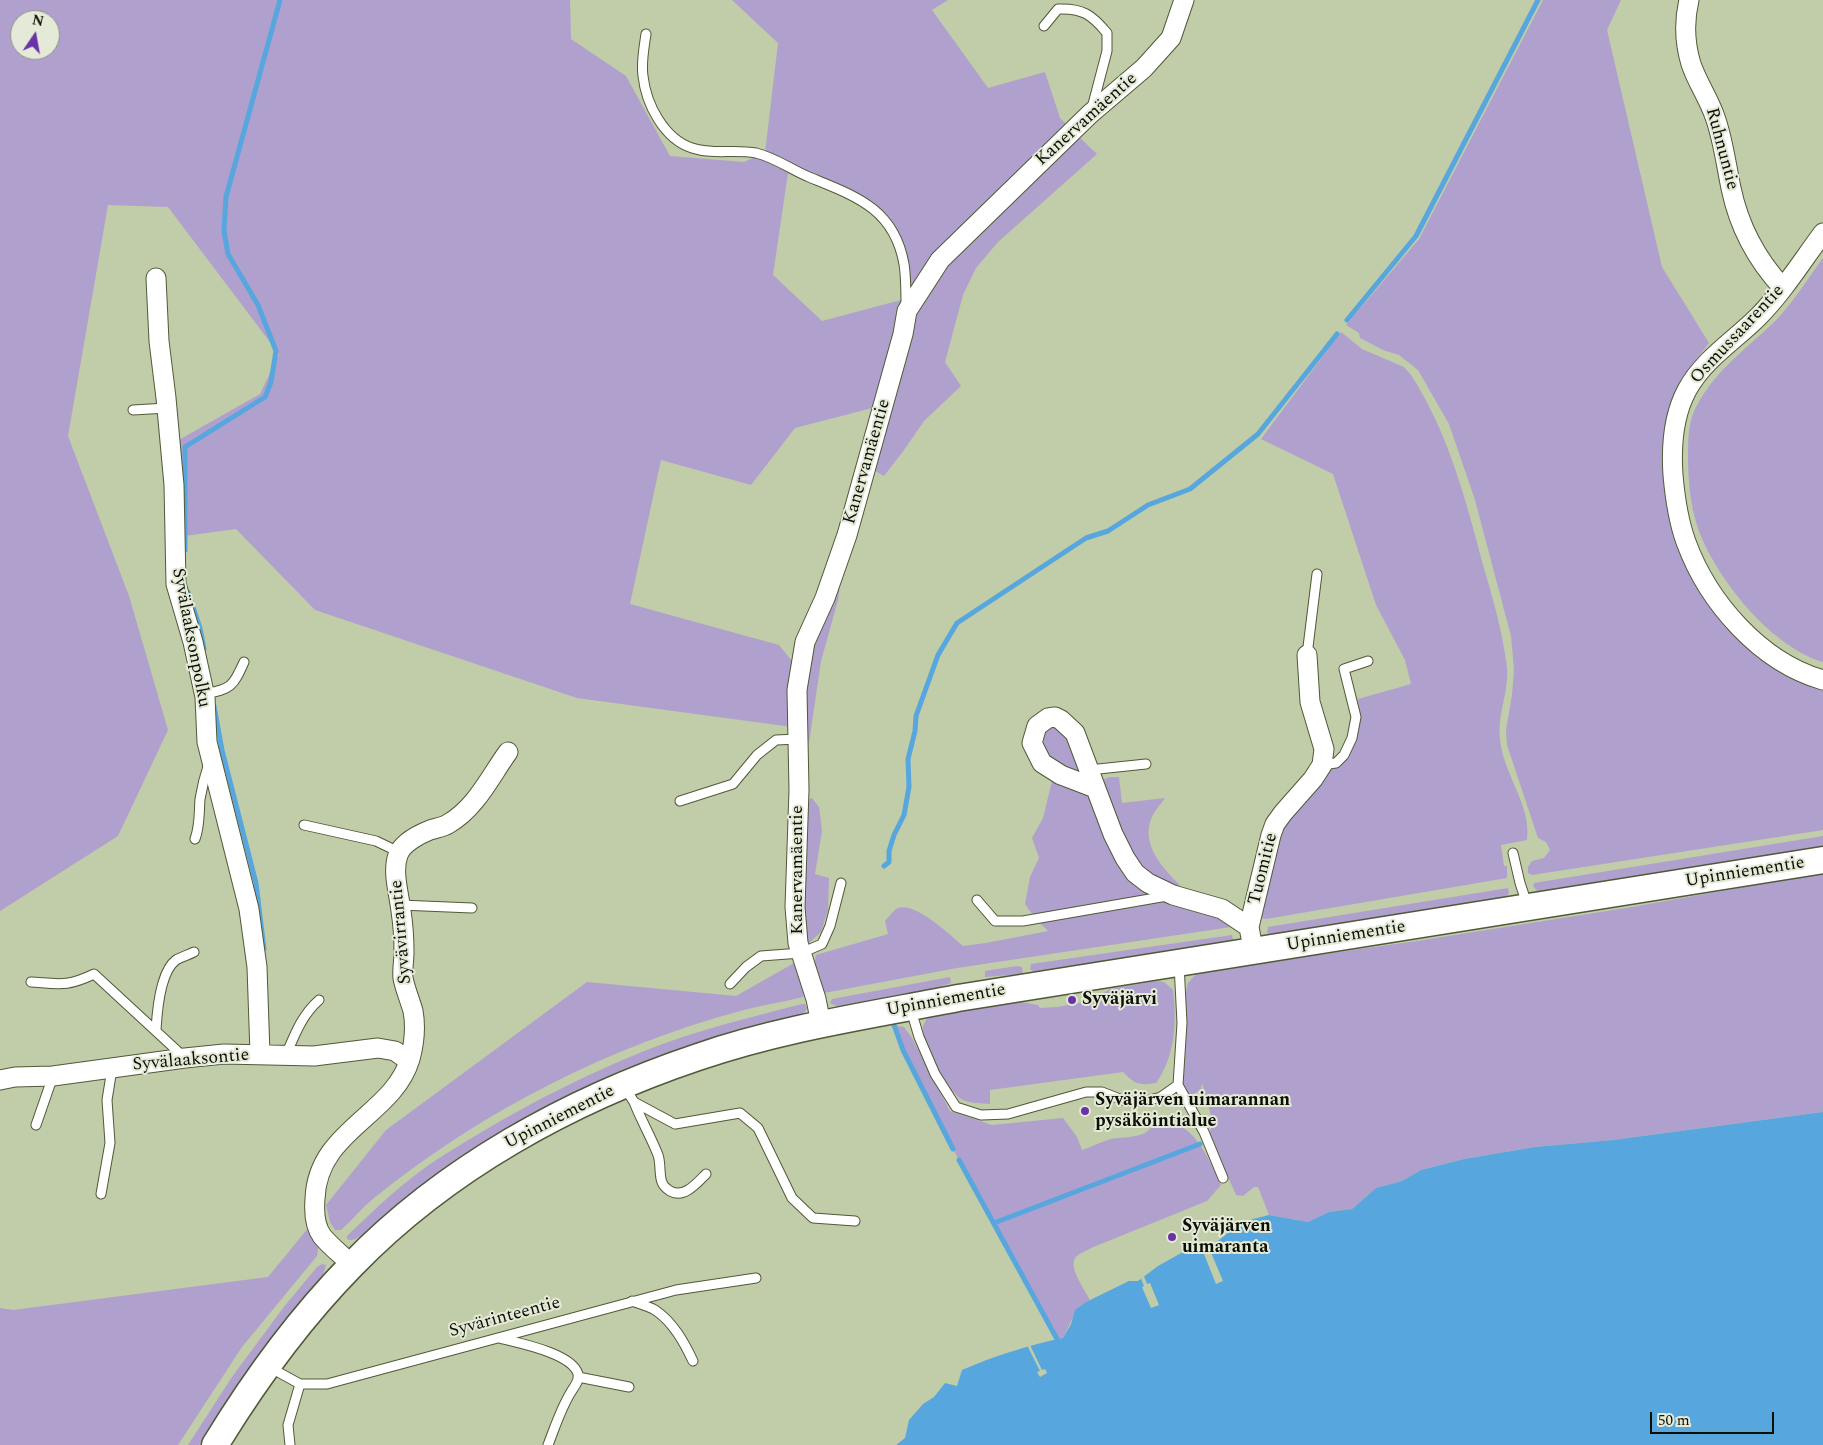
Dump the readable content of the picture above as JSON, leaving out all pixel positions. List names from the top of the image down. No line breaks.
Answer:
{"streets":{"main road":["Upinniementie"],"street":["Kanervamäentie","Ruhnuntie","Osmussaarentie","Syvälaaksonpolku","Tuomitie","Syvävirrantie","Syvälaaksontie"],"lane":["Syvärinteentie"]},"crossings":[["Kanervamäentie","Upinniementie"],["Ruhnuntie","Osmussaarentie"],["Syvälaaksonpolku","Syvälaaksontie"],["Tuomitie","Upinniementie"],["Upinniementie","Syvävirrantie"],["Upinniementie","Syvärinteentie"],["Syvävirrantie","Syvälaaksontie"]],"places":["Syväjärvi","Syväjärven uimarannan pysäköintialue","Syväjärven uimaranta"],"scale_bar":"50 m","north":"top"}
